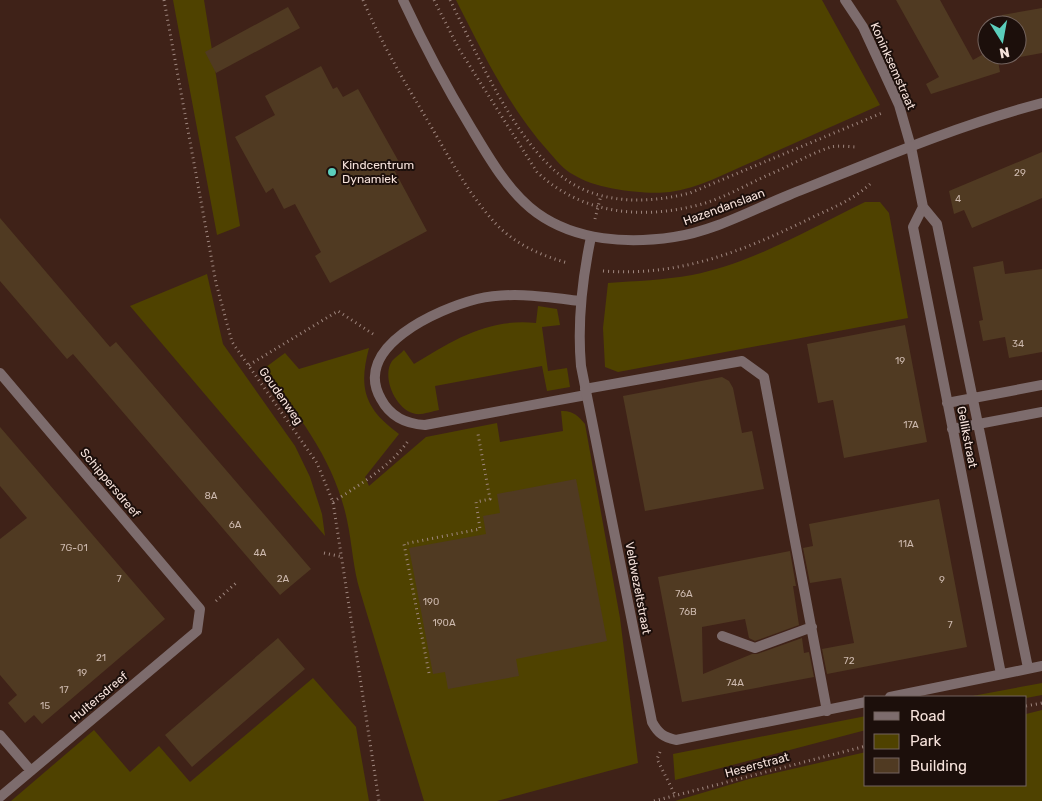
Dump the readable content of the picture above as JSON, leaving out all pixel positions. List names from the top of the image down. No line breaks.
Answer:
{"streets":{"street":["Koninksemstraat","Hazendanslaan","Gellikstraat","Schippersdreef","Veldwezeltstraat","Hultersdreef"],"path":["Goudenweg","Heserstraat"]},"crossings":[["Koninksemstraat","Hazendanslaan"],["Koninksemstraat","Gellikstraat"],["Hazendanslaan","Gellikstraat"],["Hazendanslaan","Veldwezeltstraat"],["Schippersdreef","Hultersdreef"]],"places":["Kindcentrum Dynamiek"],"house_numbers":["29","4","34","19","17A","8A","6A","11A","7G-01","4A","7","2A","9","76A","190","76B","190A","7","21","72","19","74A","17","15"],"legend":["Road","Park","Building"],"north":"bottom"}
